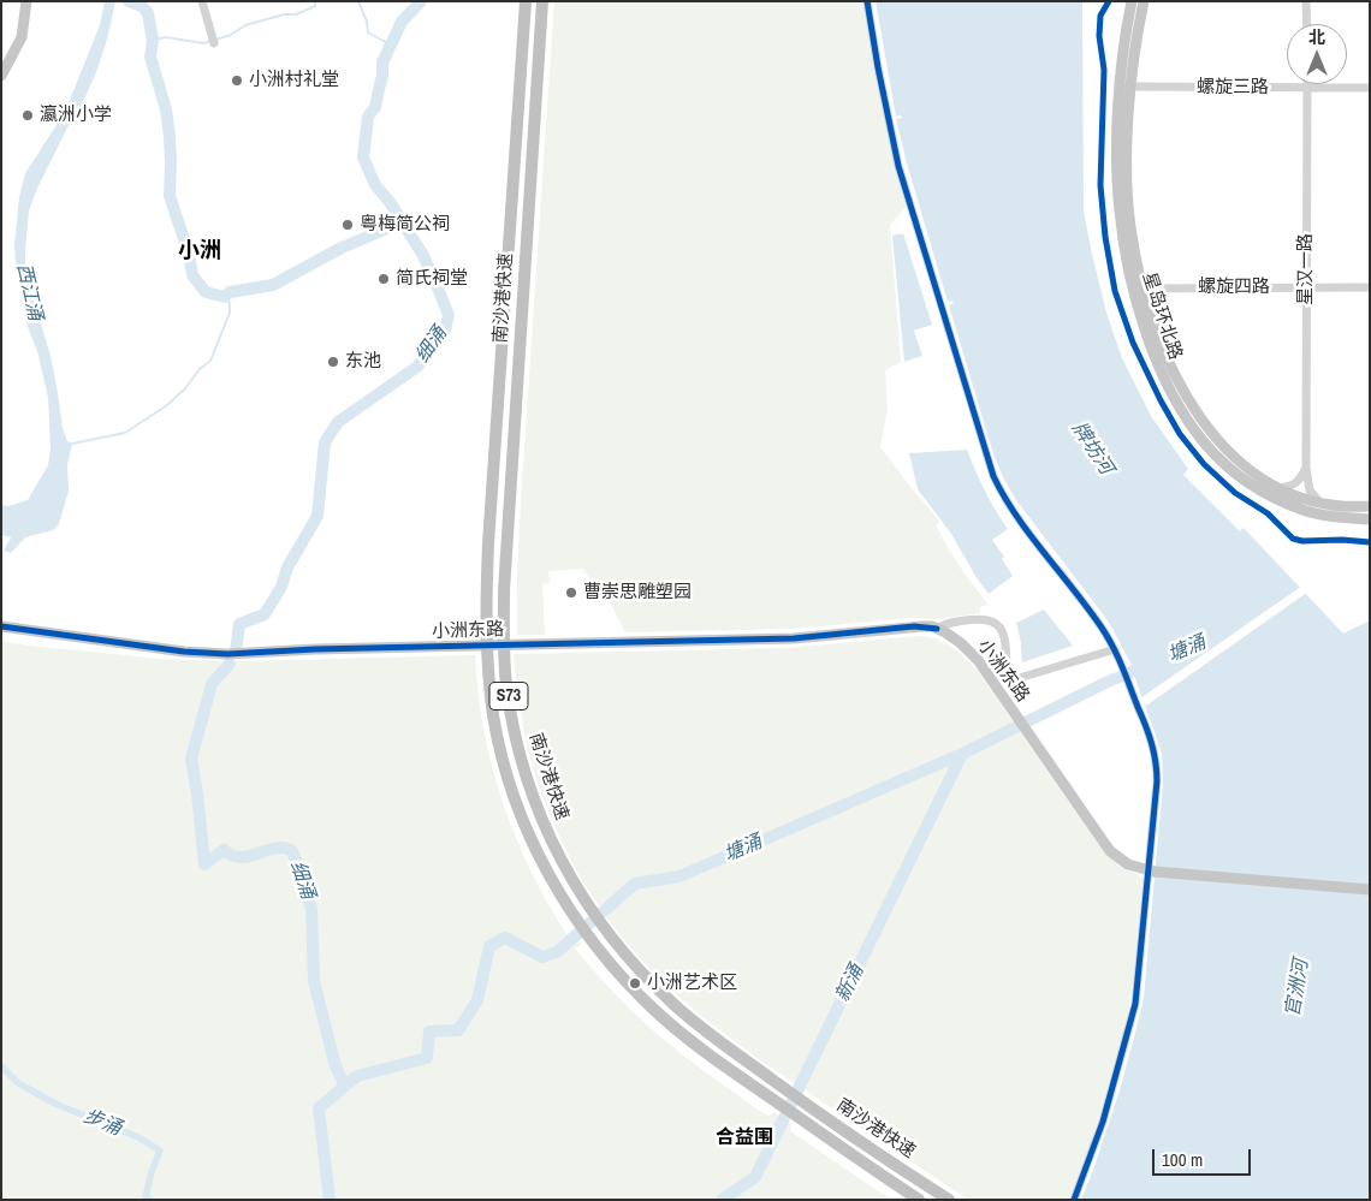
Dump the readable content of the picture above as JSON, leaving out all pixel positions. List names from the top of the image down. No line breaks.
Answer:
{"streets":{"highway":["南沙港快速","S73"],"main road":["星岛环北路","小洲东路"],"street":["螺旋三路","星汉一路","螺旋四路"]},"crossings":[["螺旋三路","星汉一路"],["螺旋三路","星岛环北路"],["星汉一路","螺旋四路"],["星汉一路","星岛环北路"],["螺旋四路","星岛环北路"]],"districts":["小洲","合益围"],"water":["西江涌","细涌","牌坊河","塘涌","新涌","官洲河","步涌"],"places":["小洲村礼堂","瀛洲小学","粤梅简公祠","简氏祠堂","东池","曹崇思雕塑园","小洲艺术区"],"scale_bar":"100 m","north":"top"}
